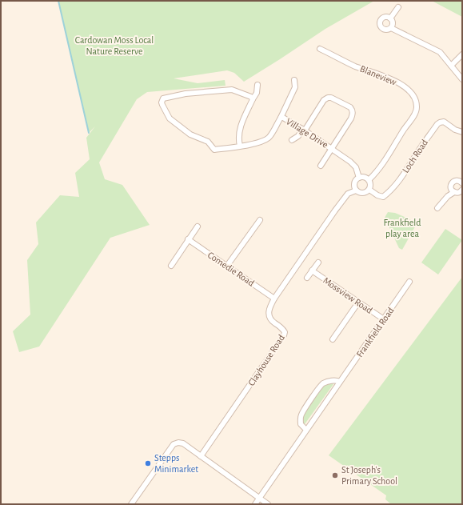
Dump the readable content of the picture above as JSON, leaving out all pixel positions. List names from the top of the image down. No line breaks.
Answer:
{"streets":{"street":["Blaneview","Village Drive","Loch Road","Comedie Road","Mossview Road","Frankfield Road","Clayhouse Road"]},"crossings":[["Blaneview","Village Drive"],["Blaneview","Loch Road"],["Blaneview","Clayhouse Road"],["Village Drive","Loch Road"],["Village Drive","Clayhouse Road"],["Loch Road","Clayhouse Road"],["Comedie Road","Clayhouse Road"],["Mossview Road","Frankfield Road"]],"parks":["Cardowan Moss Local Nature Reserve","Frankfield play area"],"places":["Stepps Minimarket","St Joseph's Primary School"]}
